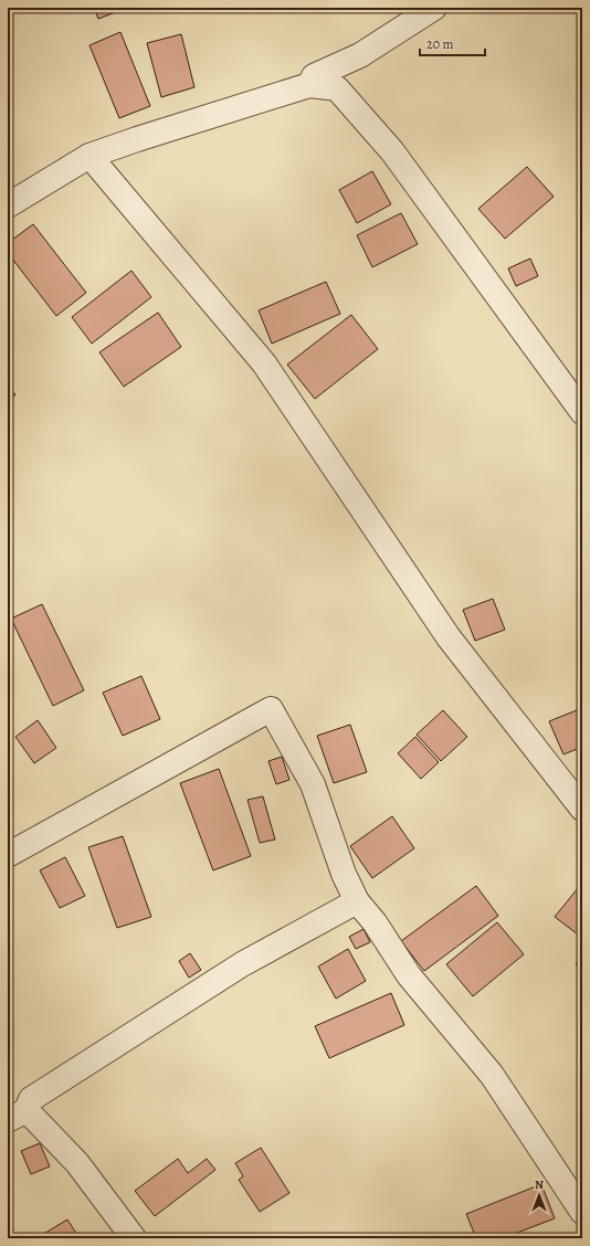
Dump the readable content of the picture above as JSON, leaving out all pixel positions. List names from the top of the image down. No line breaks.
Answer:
{"scale_bar":"20 m","north":"top"}
